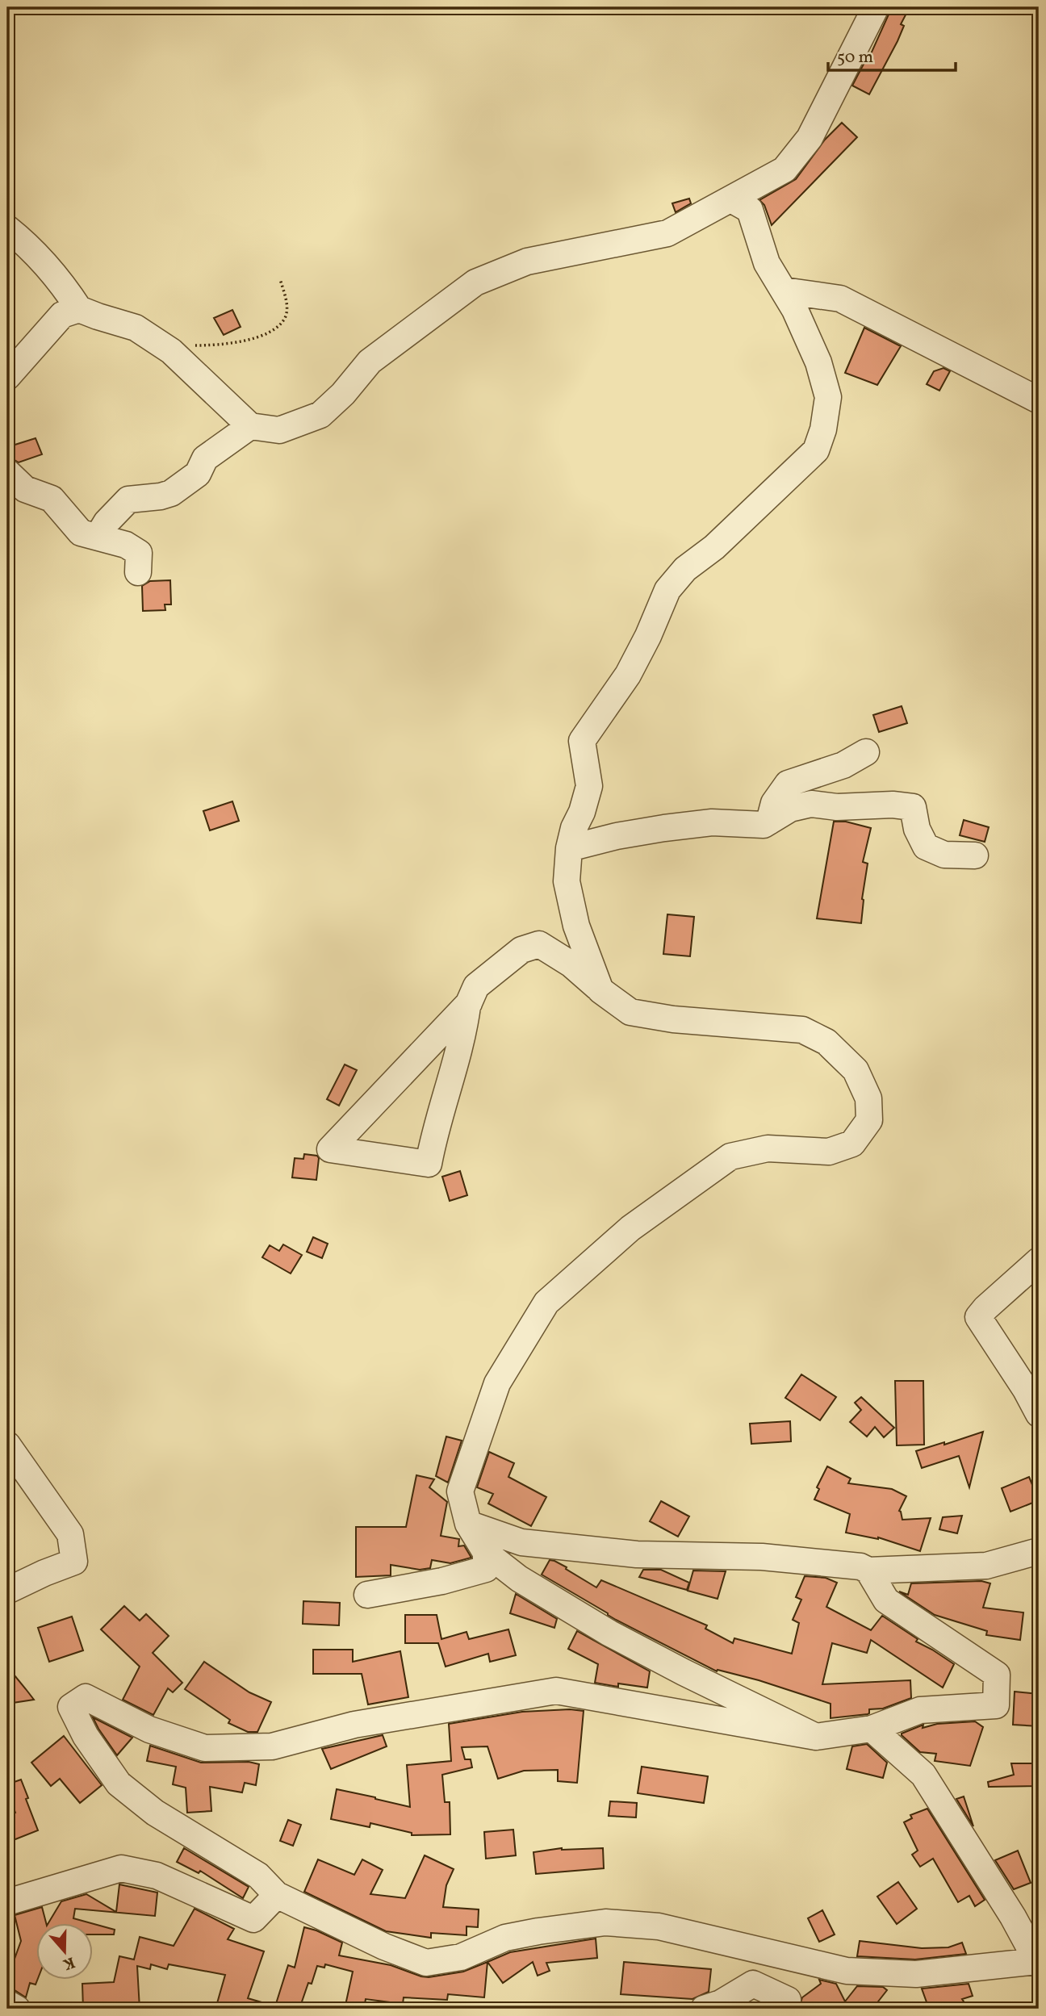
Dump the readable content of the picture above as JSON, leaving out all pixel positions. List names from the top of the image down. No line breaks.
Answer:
{"scale_bar":"50 m","north":"bottom"}
